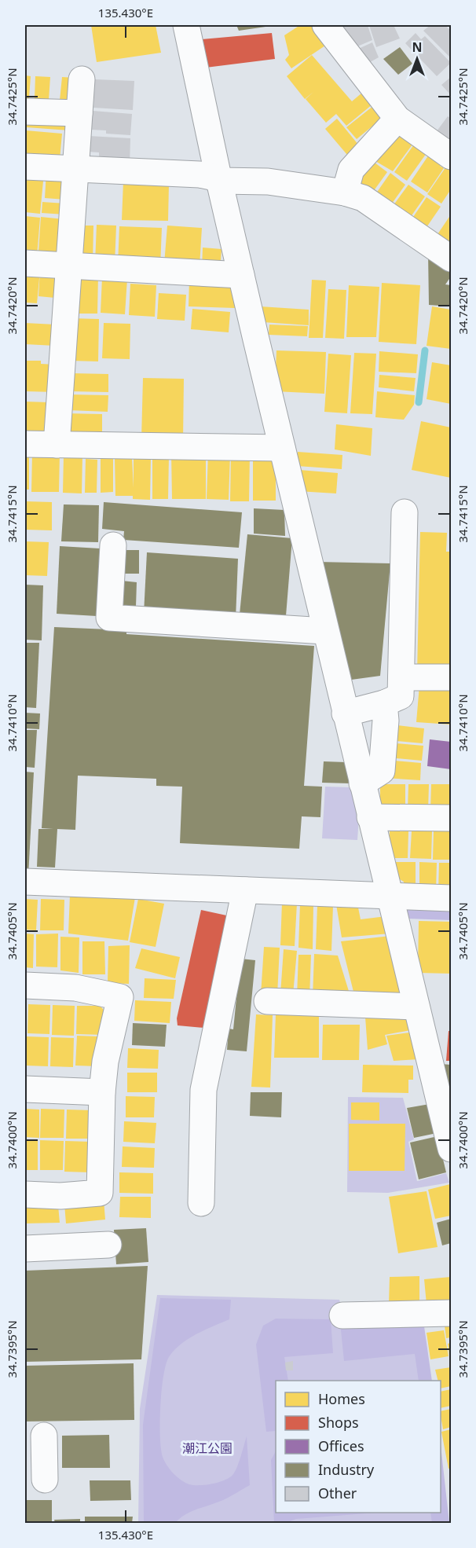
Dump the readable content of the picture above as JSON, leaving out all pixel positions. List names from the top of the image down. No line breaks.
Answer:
{"parks":["潮江公園"],"legend":["Homes","Shops","Offices","Industry","Other"],"north":"top","coordinates":["135.430°E","34.7425°N","34.7420°N","34.7415°N","34.7410°N","34.7405°N","34.7400°N","34.7395°N"]}
